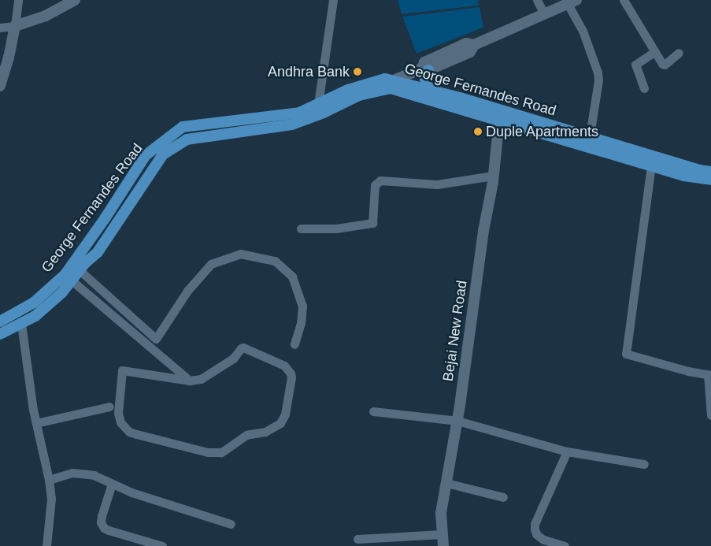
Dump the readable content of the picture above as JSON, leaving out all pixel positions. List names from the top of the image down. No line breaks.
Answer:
{"streets":{"main road":["George Fernandes Road"],"street":["Bejai New Road"]},"crossings":[["George Fernandes Road","Bejai New Road"]],"places":["Andhra Bank","Duple Apartments"]}
